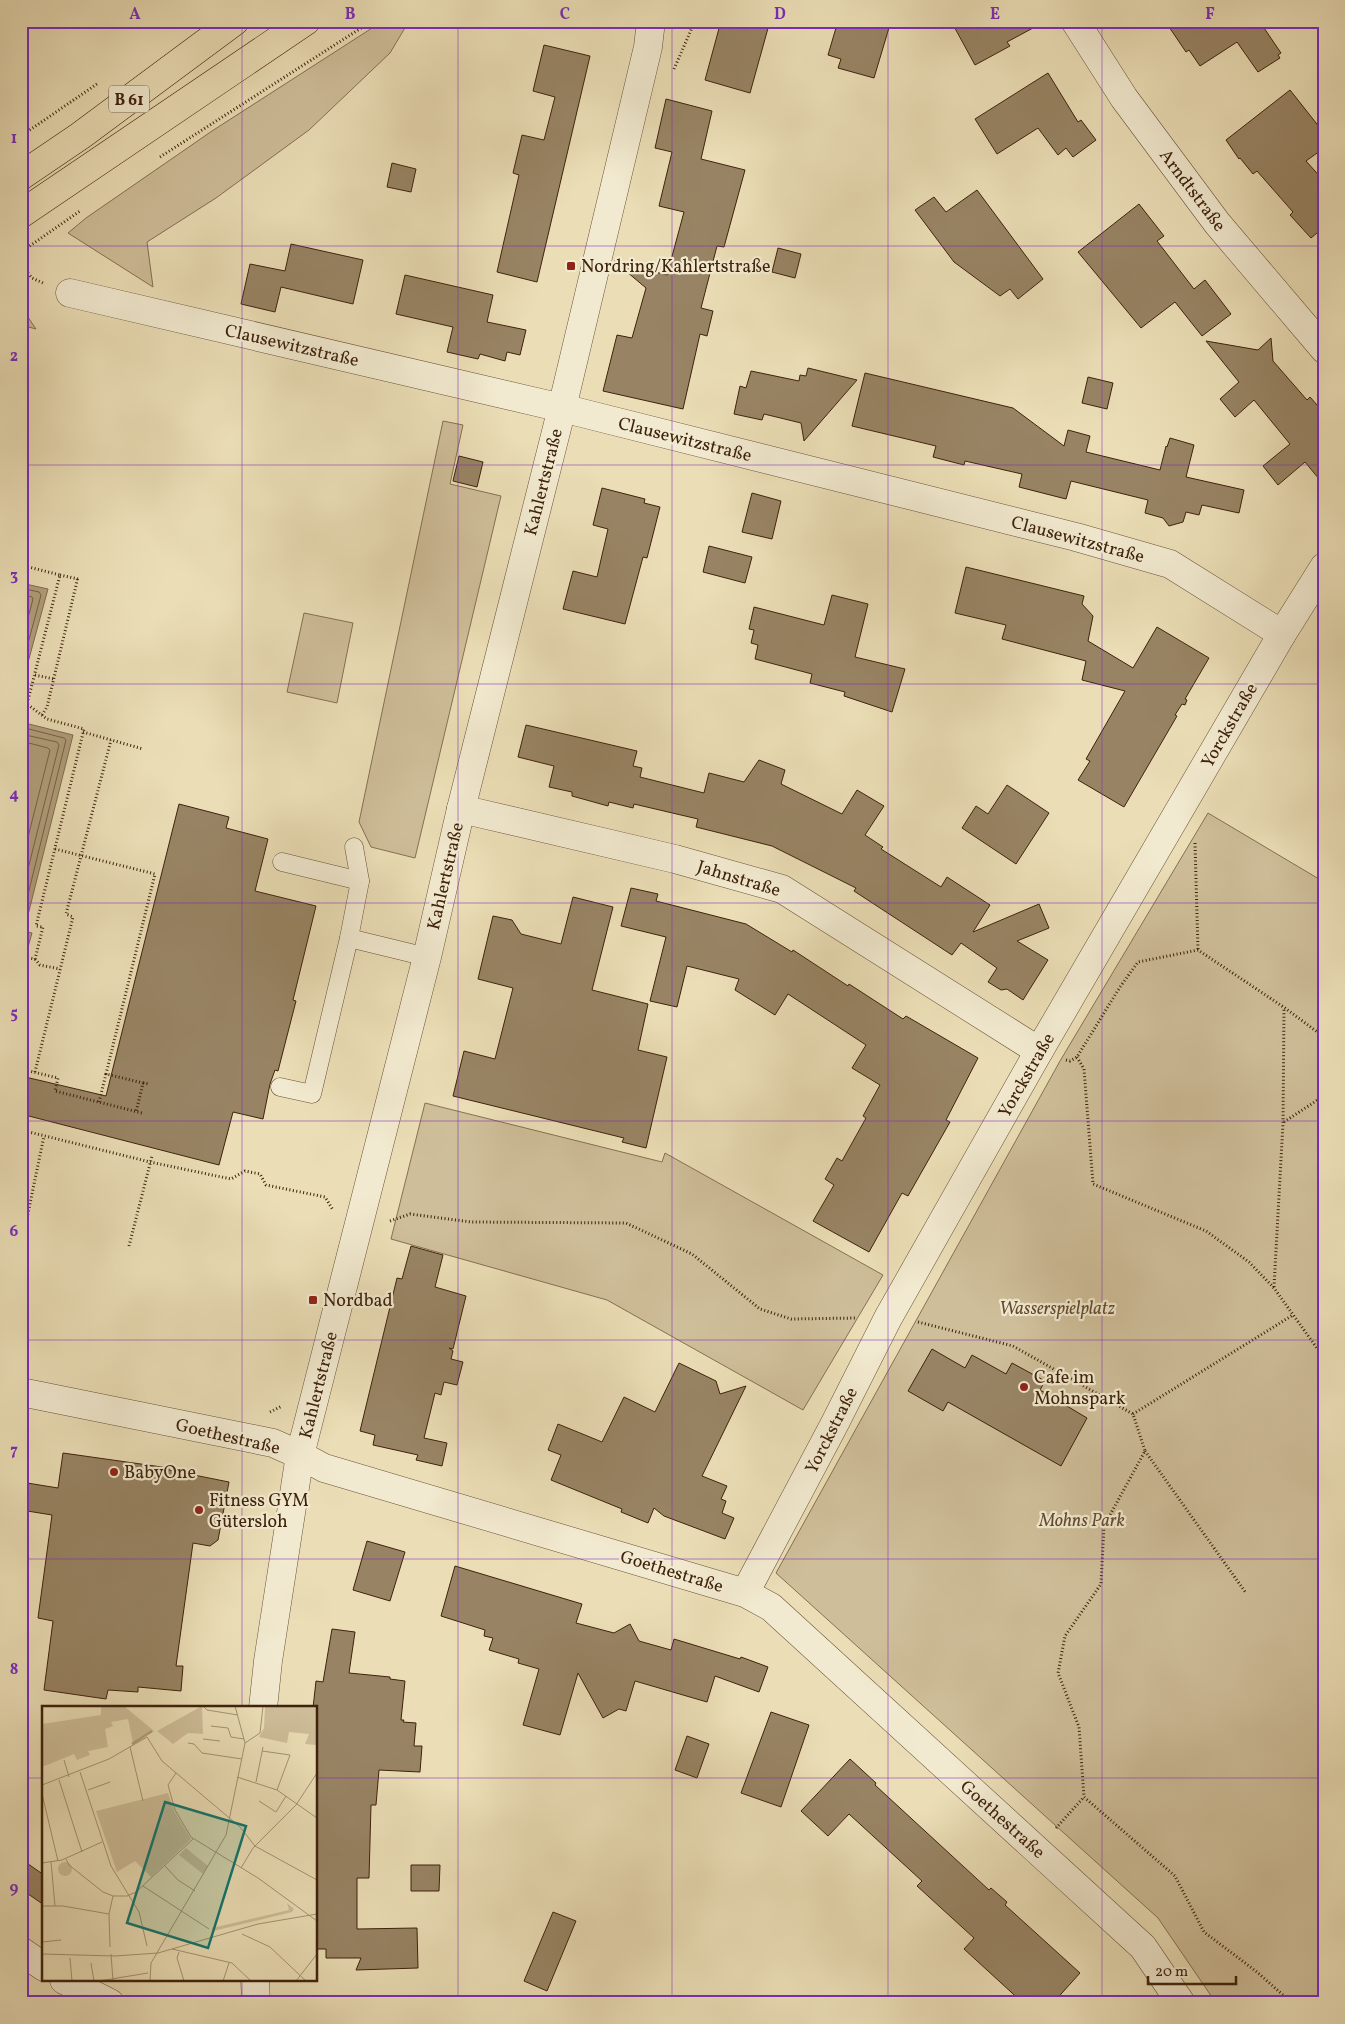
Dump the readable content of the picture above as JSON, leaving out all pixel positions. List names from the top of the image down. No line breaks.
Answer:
{"streets":{"main road":["B 61"],"street":["Arndtstraße","Clausewitzstraße","Kahlertstraße","Yorckstraße","Jahnstraße","Goethestraße"]},"crossings":[["Clausewitzstraße","Kahlertstraße"],["Clausewitzstraße","Yorckstraße"],["Kahlertstraße","Jahnstraße"],["Kahlertstraße","Goethestraße"],["Yorckstraße","Jahnstraße"],["Yorckstraße","Goethestraße"]],"parks":["Wasserspielplatz","Mohns Park"],"places":{"transit":["Nordring/Kahlertstraße","Nordbad"],"other":["Cafe im Mohnspark","BabyOne","Fitness GYM Gütersloh"]},"scale_bar":"20 m","grid":{"columns":["A","B","C","D","E","F"],"rows":["1","2","3","4","5","6","7","8","9"]}}
